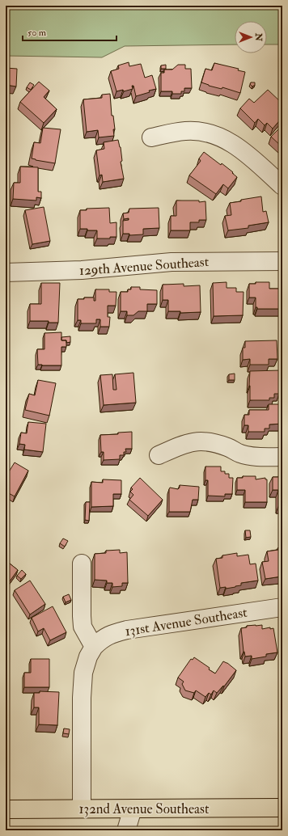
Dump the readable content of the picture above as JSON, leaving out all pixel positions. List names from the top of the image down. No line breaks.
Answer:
{"streets":{"main road":["132nd Avenue Southeast"],"street":["129th Avenue Southeast","131st Avenue Southeast"]},"scale_bar":"50 m","north":"right"}
